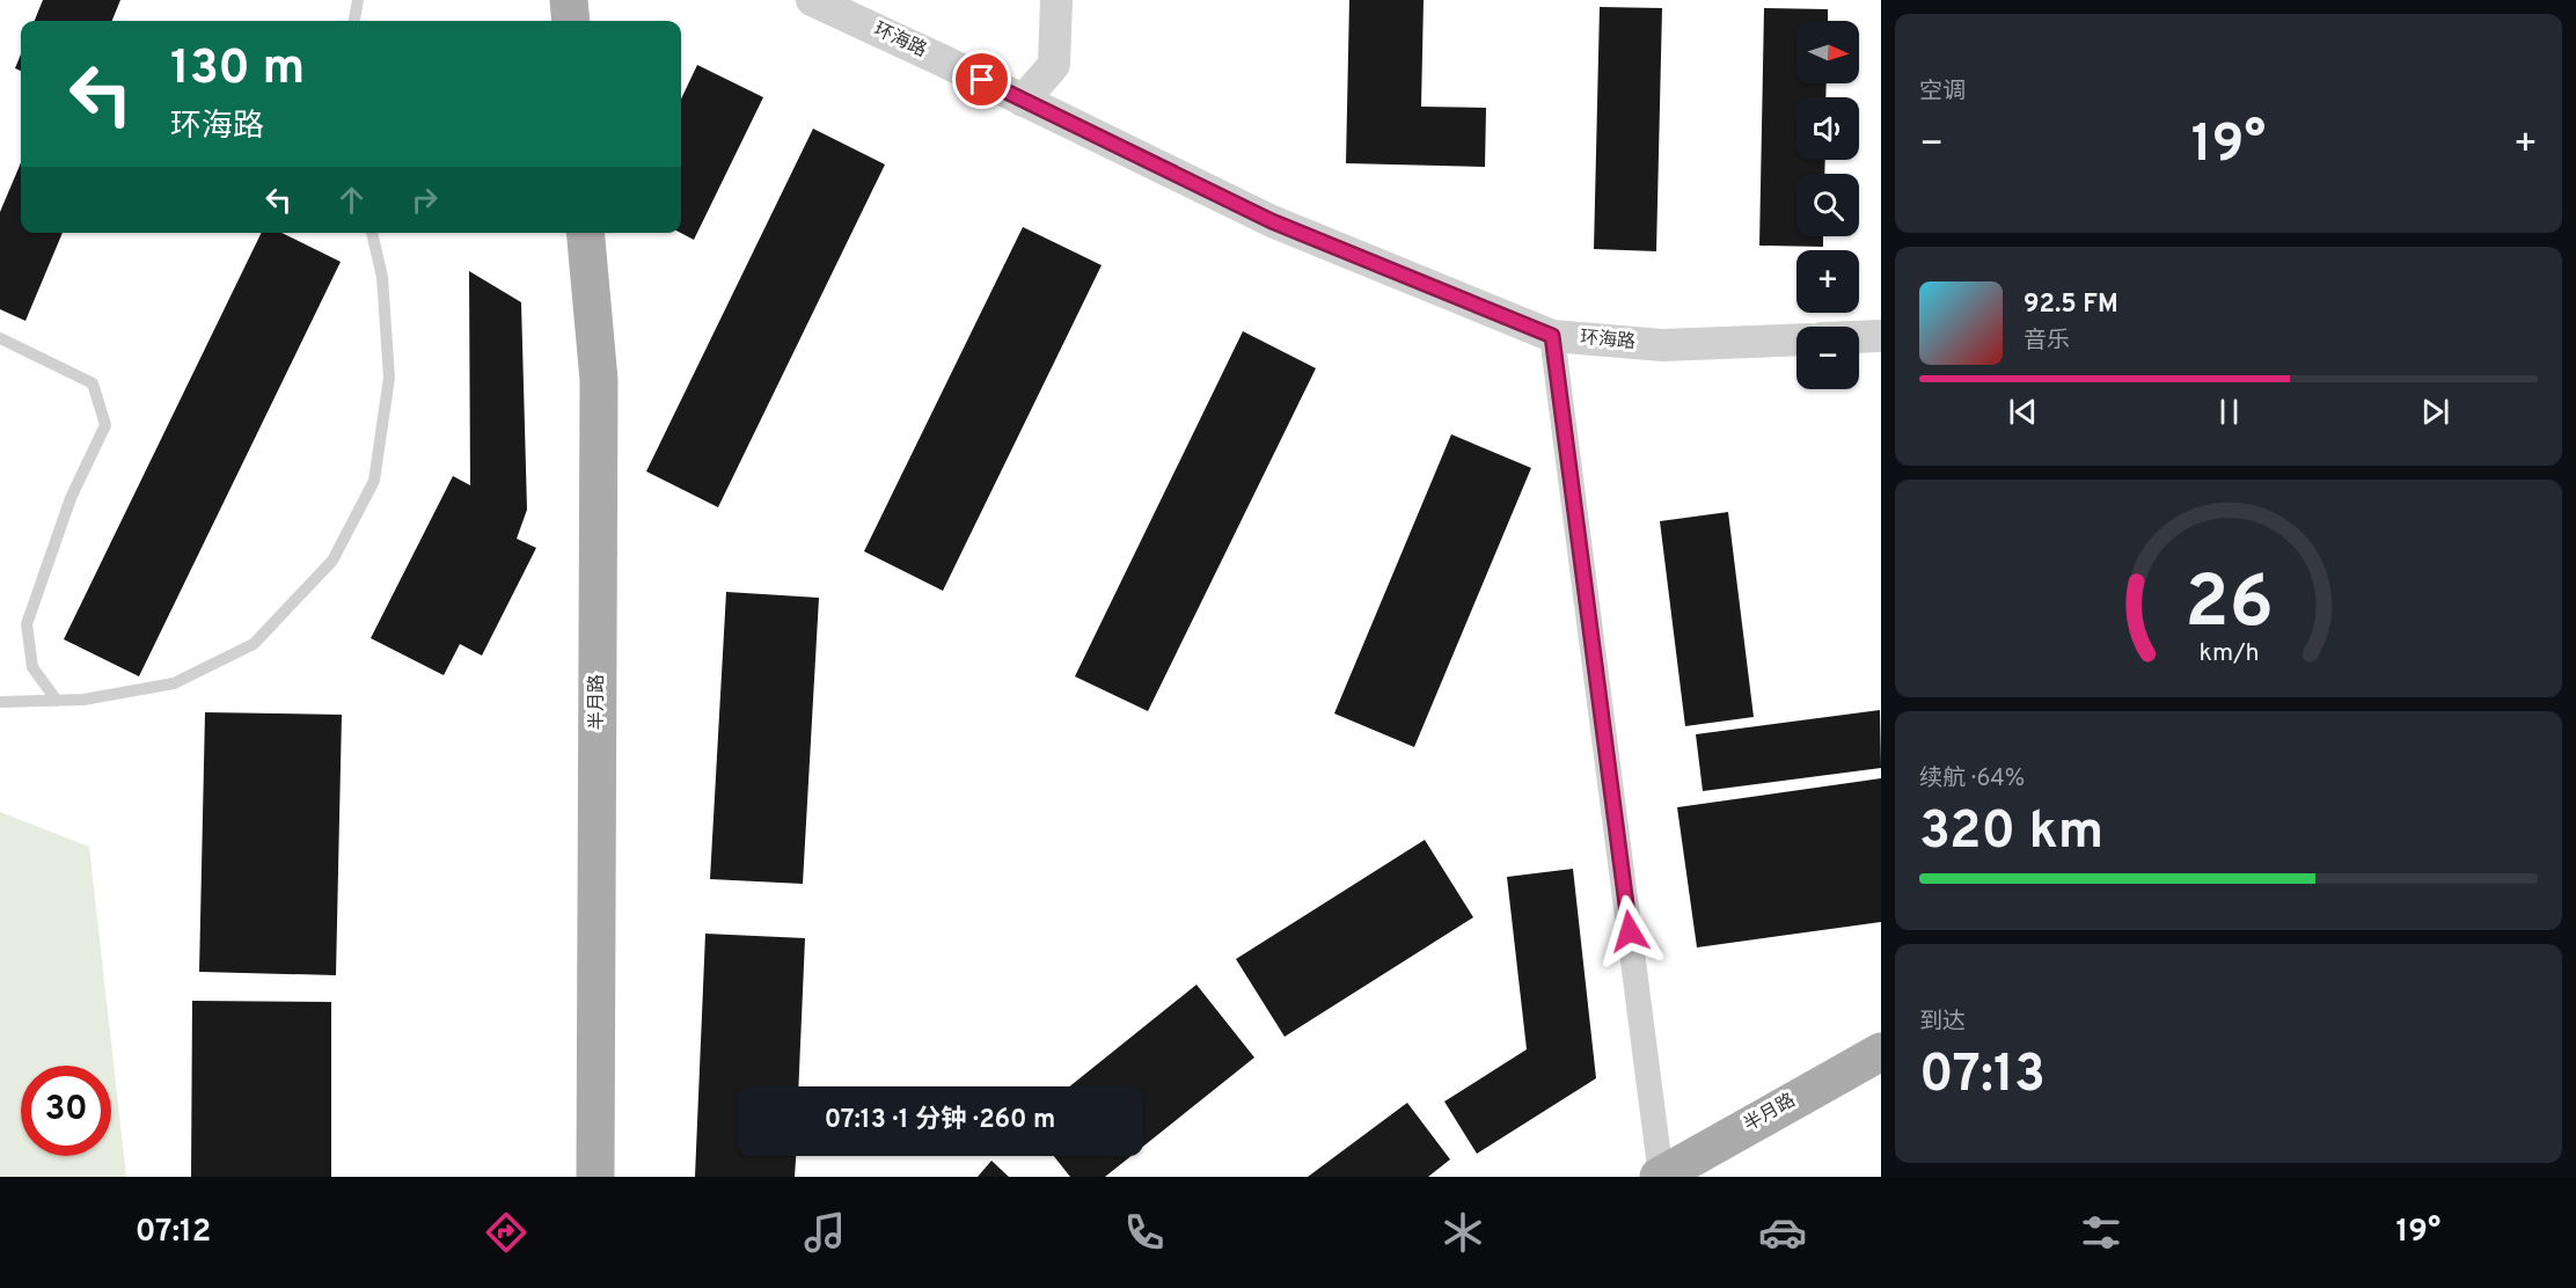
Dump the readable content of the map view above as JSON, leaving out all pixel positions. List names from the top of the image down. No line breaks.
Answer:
{"streets":{"main road":["半月路"],"street":["环海路"]},"north":"right","page":{"tile":["空调",["续航 · 64%","320 km"],["到达","07:13"]],"map_buttons":["+","−"],"turn":["130 m","环海路"],"heat":["−","19°","+"],"song":["92.5 FM","音乐"],"limit":"30","trip":"07:13 · 1 分钟 · 260 m","tabs":["07:12","19°"],"gauge":["26","km/h"]}}
